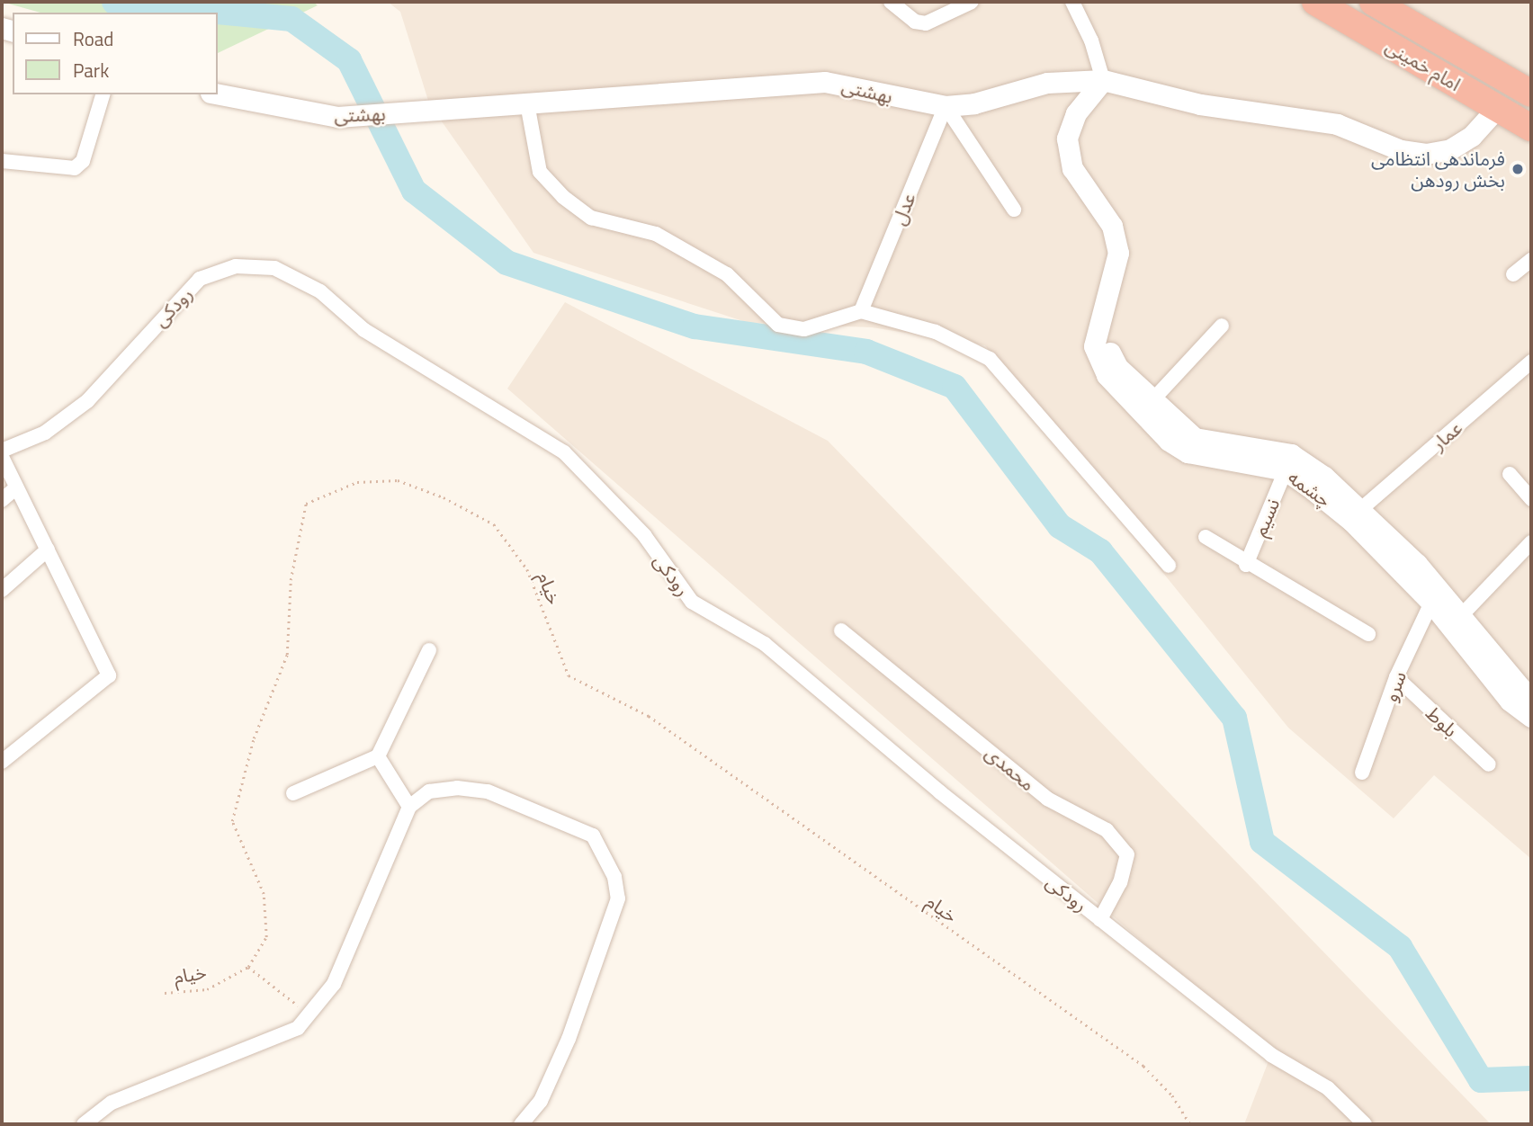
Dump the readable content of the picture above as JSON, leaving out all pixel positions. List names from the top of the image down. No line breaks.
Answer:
{"streets":{"highway":["امام خمینی"],"street":["بهشتی","عدل","رودکی","عمار","چشمه","نسیم","سرو","بلوط","محمدی"],"path":["خیام"]},"crossings":[["امام خمینی","بهشتی"],["بهشتی","عدل"],["بهشتی","چشمه"],["رودکی","محمدی"],["عمار","چشمه"],["چشمه","نسیم"],["چشمه","سرو"],["سرو","بلوط"]],"places":["فرماندهی انتظامی بخش رودهن"],"legend":["Road","Park"]}
